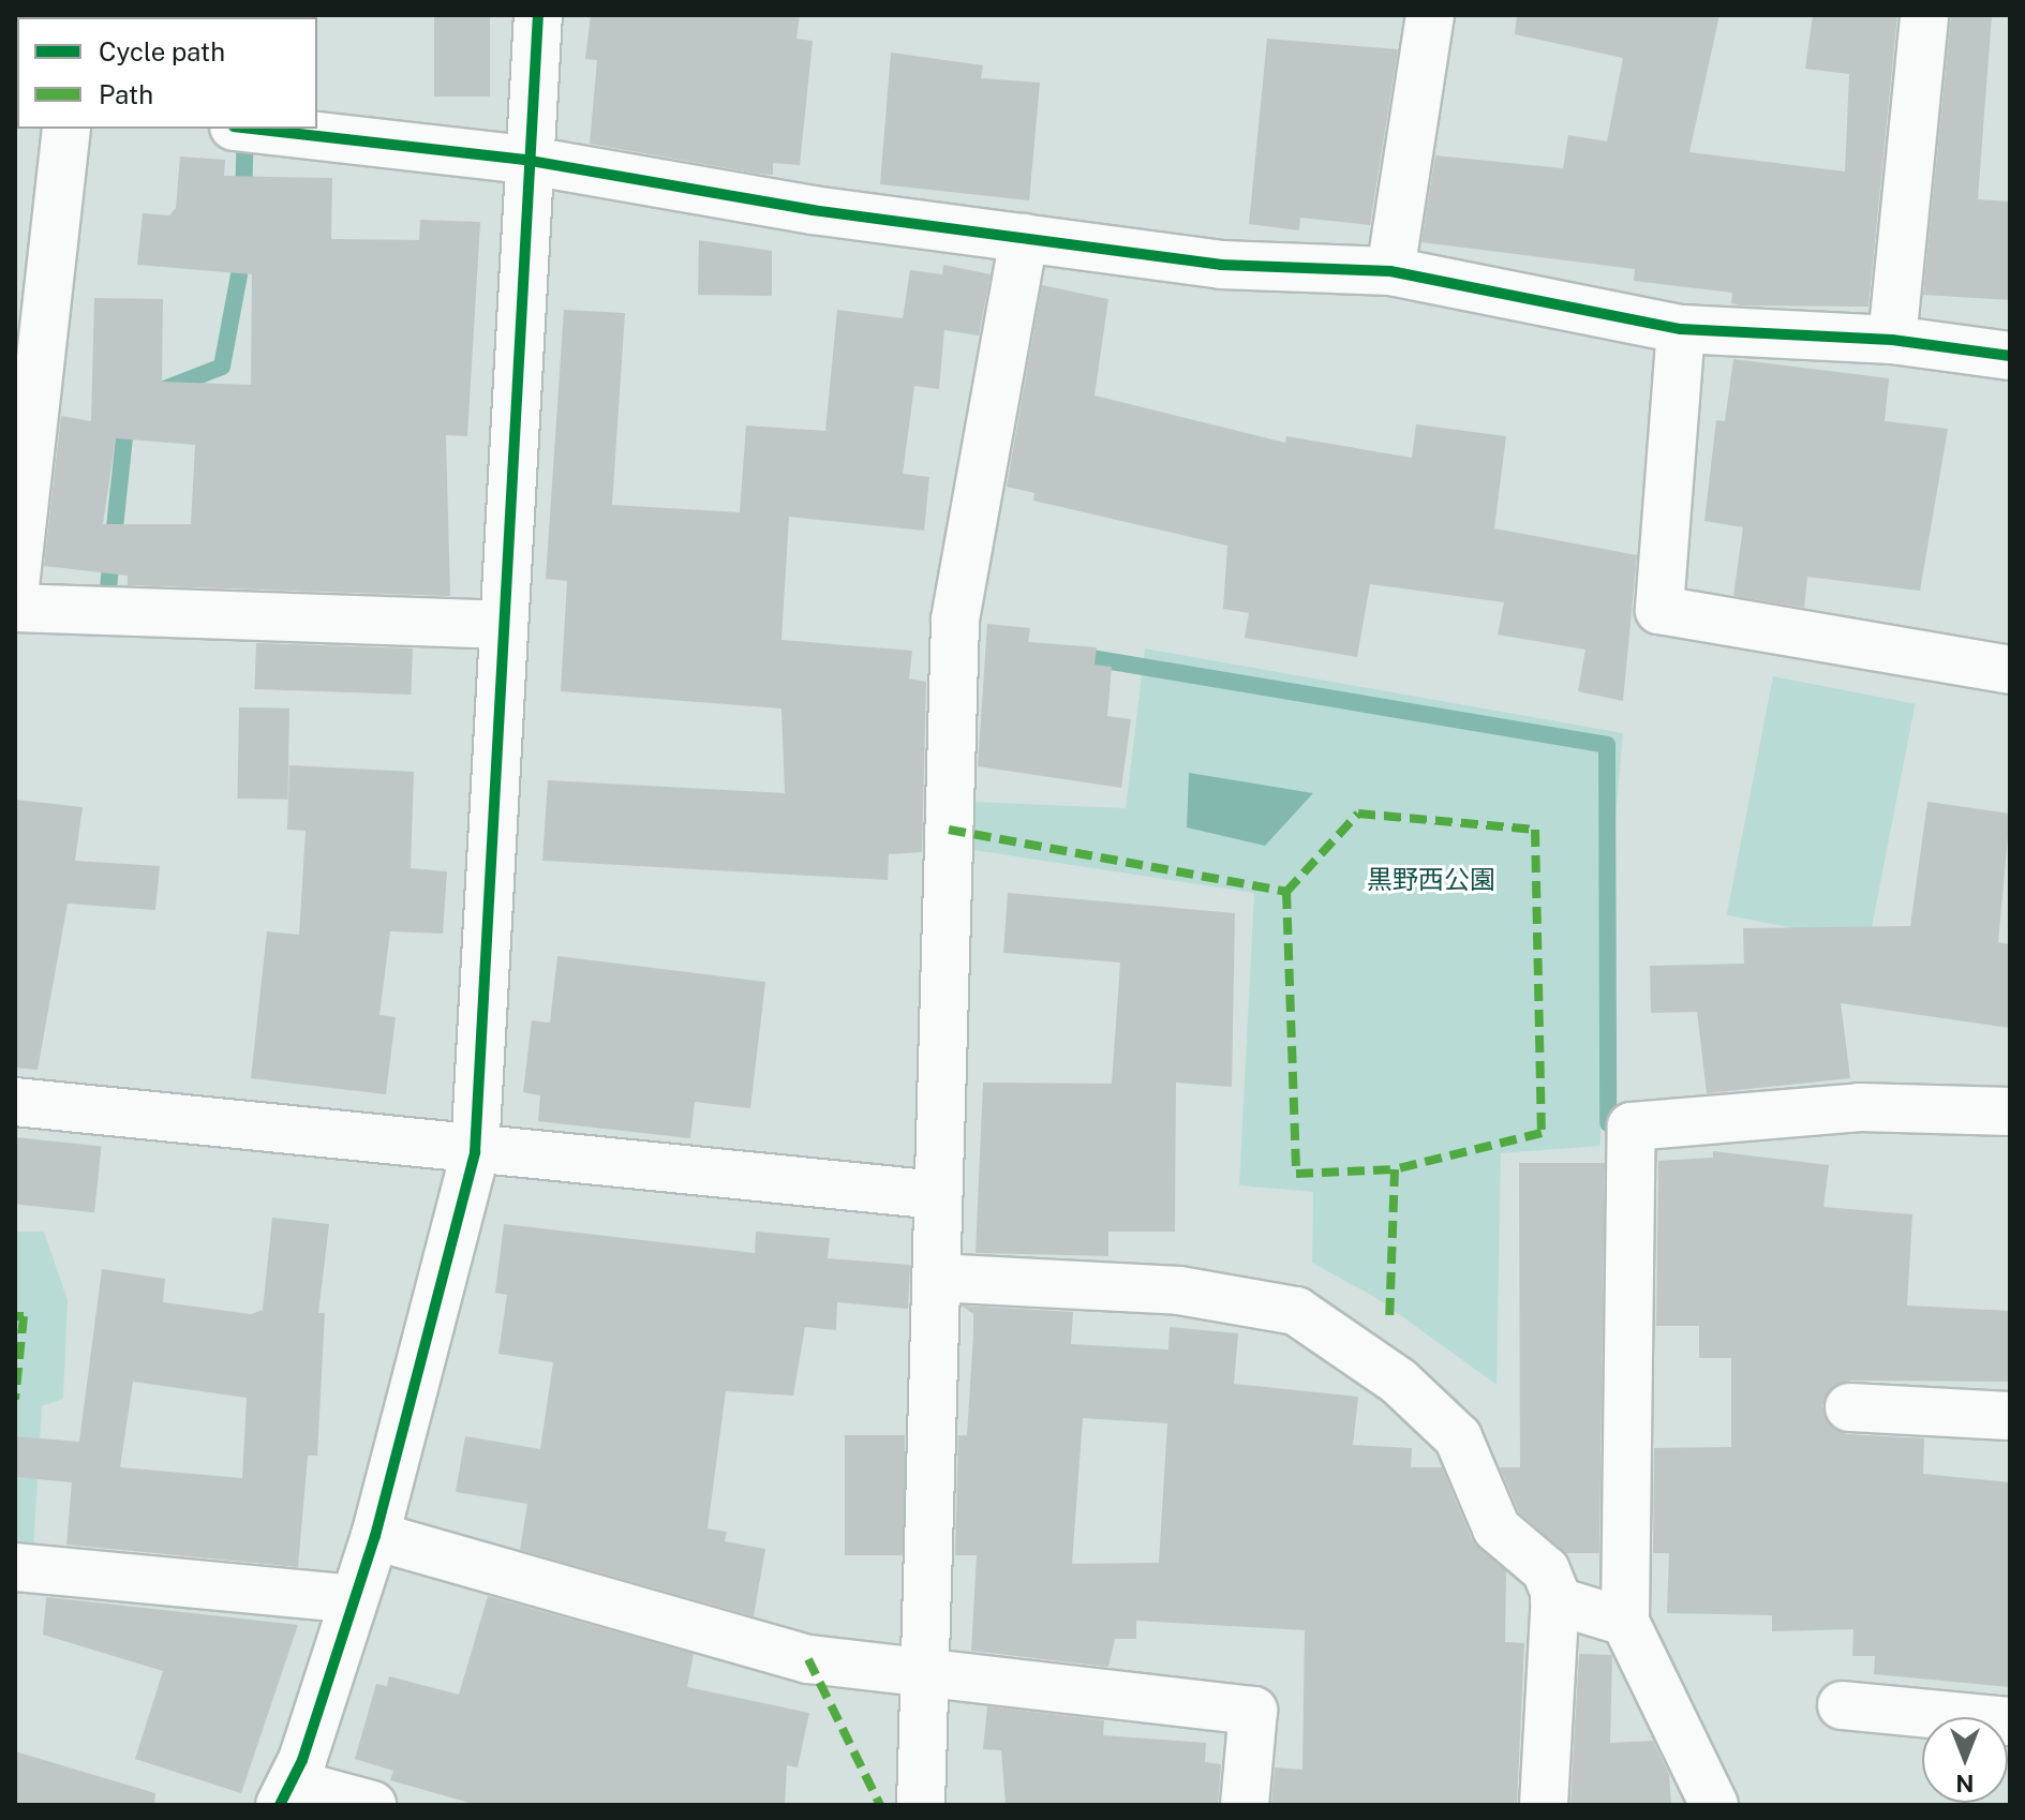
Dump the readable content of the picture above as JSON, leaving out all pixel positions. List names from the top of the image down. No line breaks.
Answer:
{"parks":["黒野西公園"],"legend":["Cycle path","Path"],"north":"bottom"}
